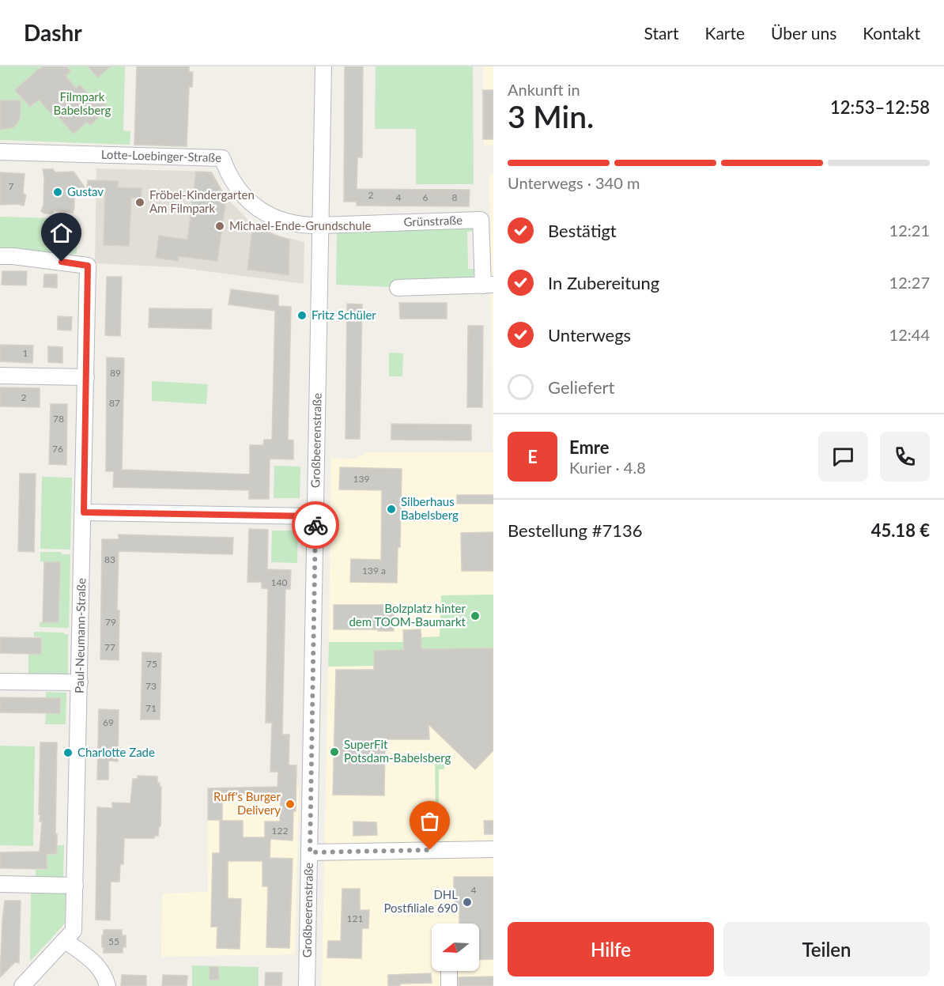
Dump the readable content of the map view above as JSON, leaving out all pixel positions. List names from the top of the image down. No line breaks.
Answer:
{"streets":{"street":["Lotte-Loebinger-Straße","Grünstraße","Großbeerenstraße","Paul-Neumann-Straße"]},"crossings":[["Lotte-Loebinger-Straße","Grünstraße"],["Lotte-Loebinger-Straße","Großbeerenstraße"],["Grünstraße","Großbeerenstraße"]],"parks":["Filmpark Babelsberg"],"places":["Gustav","Fröbel-Kindergarten Am Filmpark","Michael-Ende-Grundschule","Fritz Schüler","Silberhaus Babelsberg","Bolzplatz hinter dem TOOM-Baumarkt","SuperFit Potsdam-Babelsberg","Charlotte Zade","Ruff's Burger Delivery","DHL Postfiliale 690"],"house_numbers":["7","2","4","6","8","1","89","2","87","78","76","139","83","139 a","140","79","77","75","73","71","69","122","4","121","55"],"north":"left","page":{"header":"Dashr","nav":["Start","Karte","Über uns","Kontakt"],"heading":["3 Min.","Ankunft in","12:53–12:58"],"panel":["Emre","Kurier · 4.8","Bestellung #7136","45.18 €"],"bar":"Unterwegs · 340 m","list":[["Bestätigt","12:21"],["In Zubereitung","12:27"],["Unterwegs","12:44"],"Geliefert"],"round":"E","buttons":["Hilfe","Teilen"]}}
